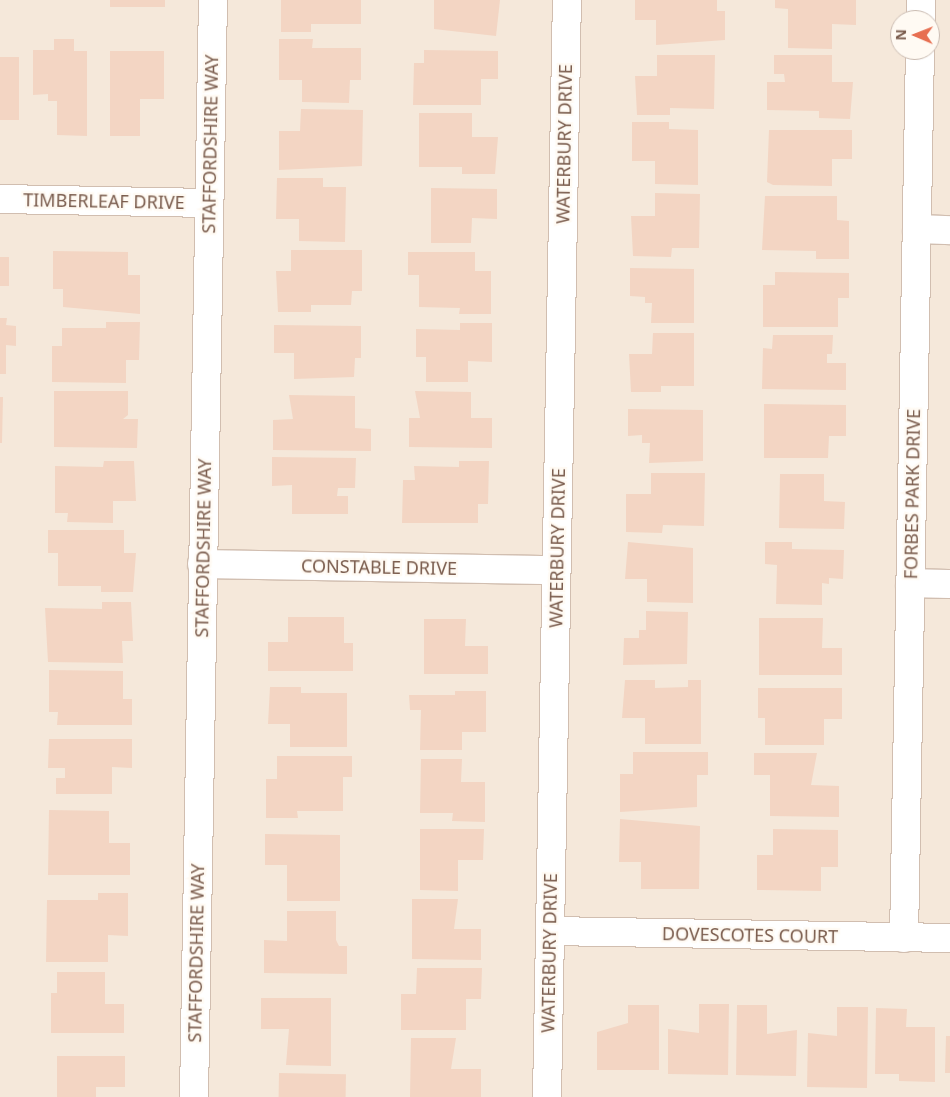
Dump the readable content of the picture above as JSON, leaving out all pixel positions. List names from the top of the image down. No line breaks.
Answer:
{"streets":{"street":["STAFFORDSHIRE WAY","WATERBURY DRIVE","TIMBERLEAF DRIVE","FORBES PARK DRIVE","CONSTABLE DRIVE","DOVESCOTES COURT"]},"crossings":[["STAFFORDSHIRE WAY","TIMBERLEAF DRIVE"],["STAFFORDSHIRE WAY","CONSTABLE DRIVE"],["WATERBURY DRIVE","CONSTABLE DRIVE"],["WATERBURY DRIVE","DOVESCOTES COURT"],["FORBES PARK DRIVE","DOVESCOTES COURT"]],"north":"left"}
